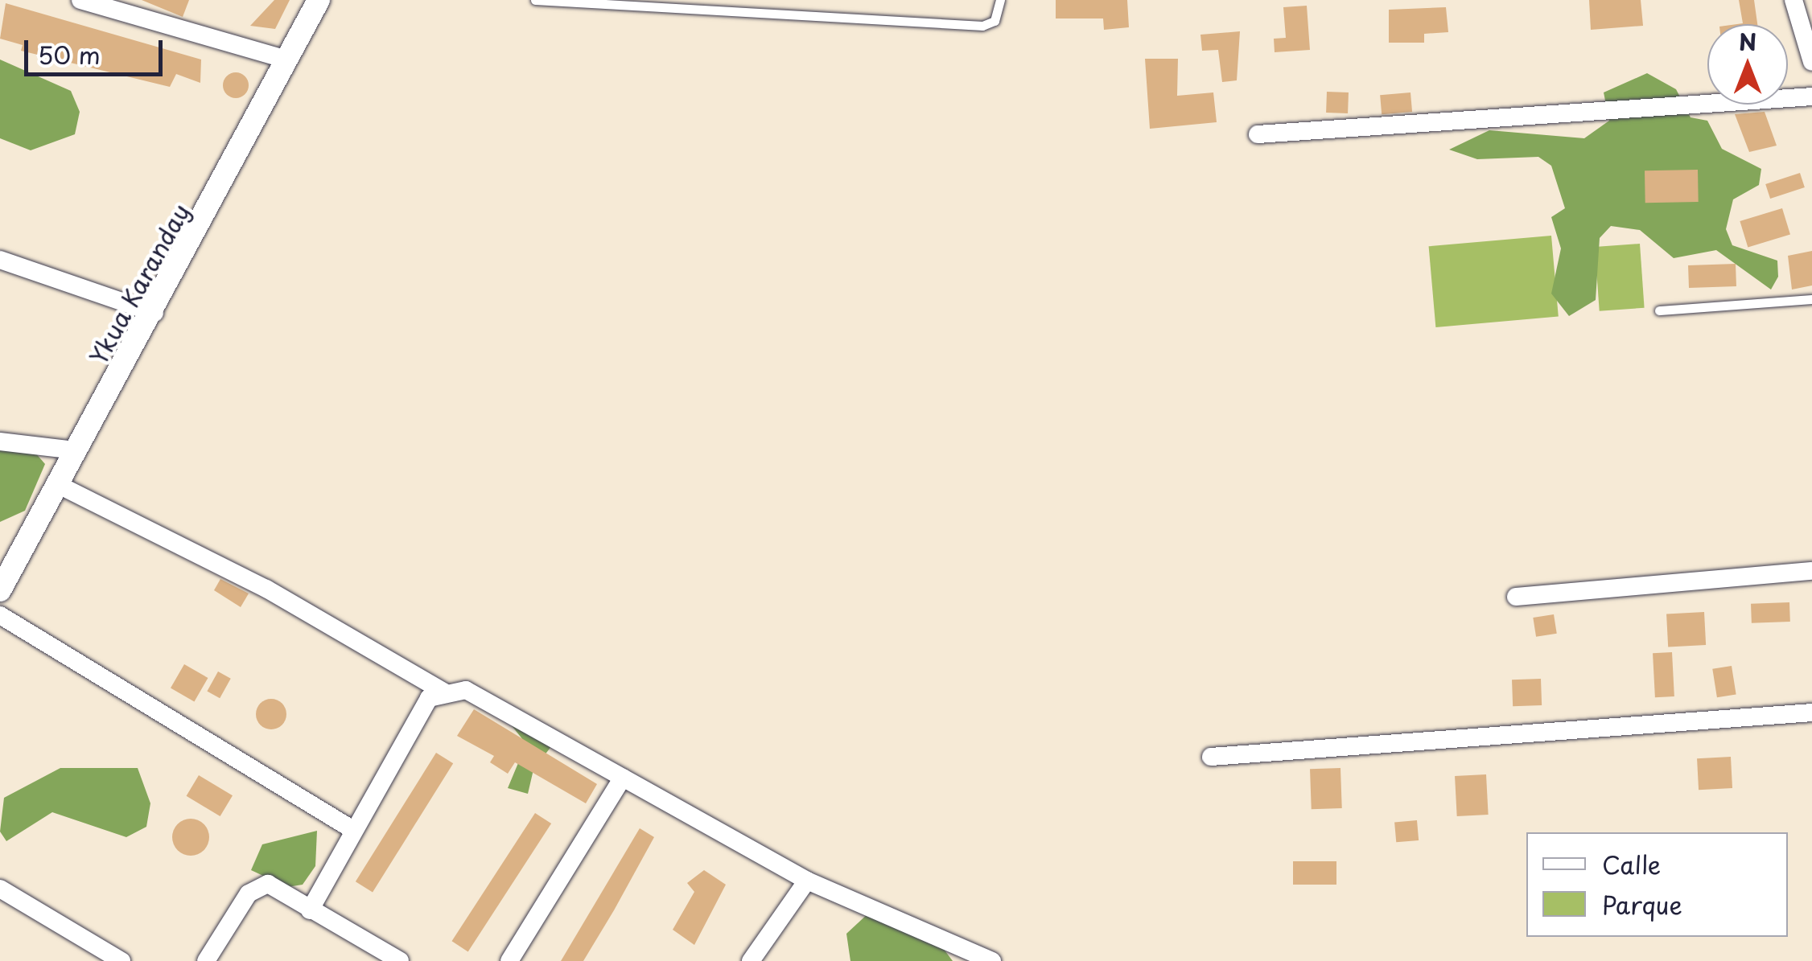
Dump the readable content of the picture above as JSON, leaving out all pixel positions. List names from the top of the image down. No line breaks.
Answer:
{"streets":{"street":["Ykua Karanday"]},"legend":["Calle","Parque"],"scale_bar":"50 m","north":"top"}
